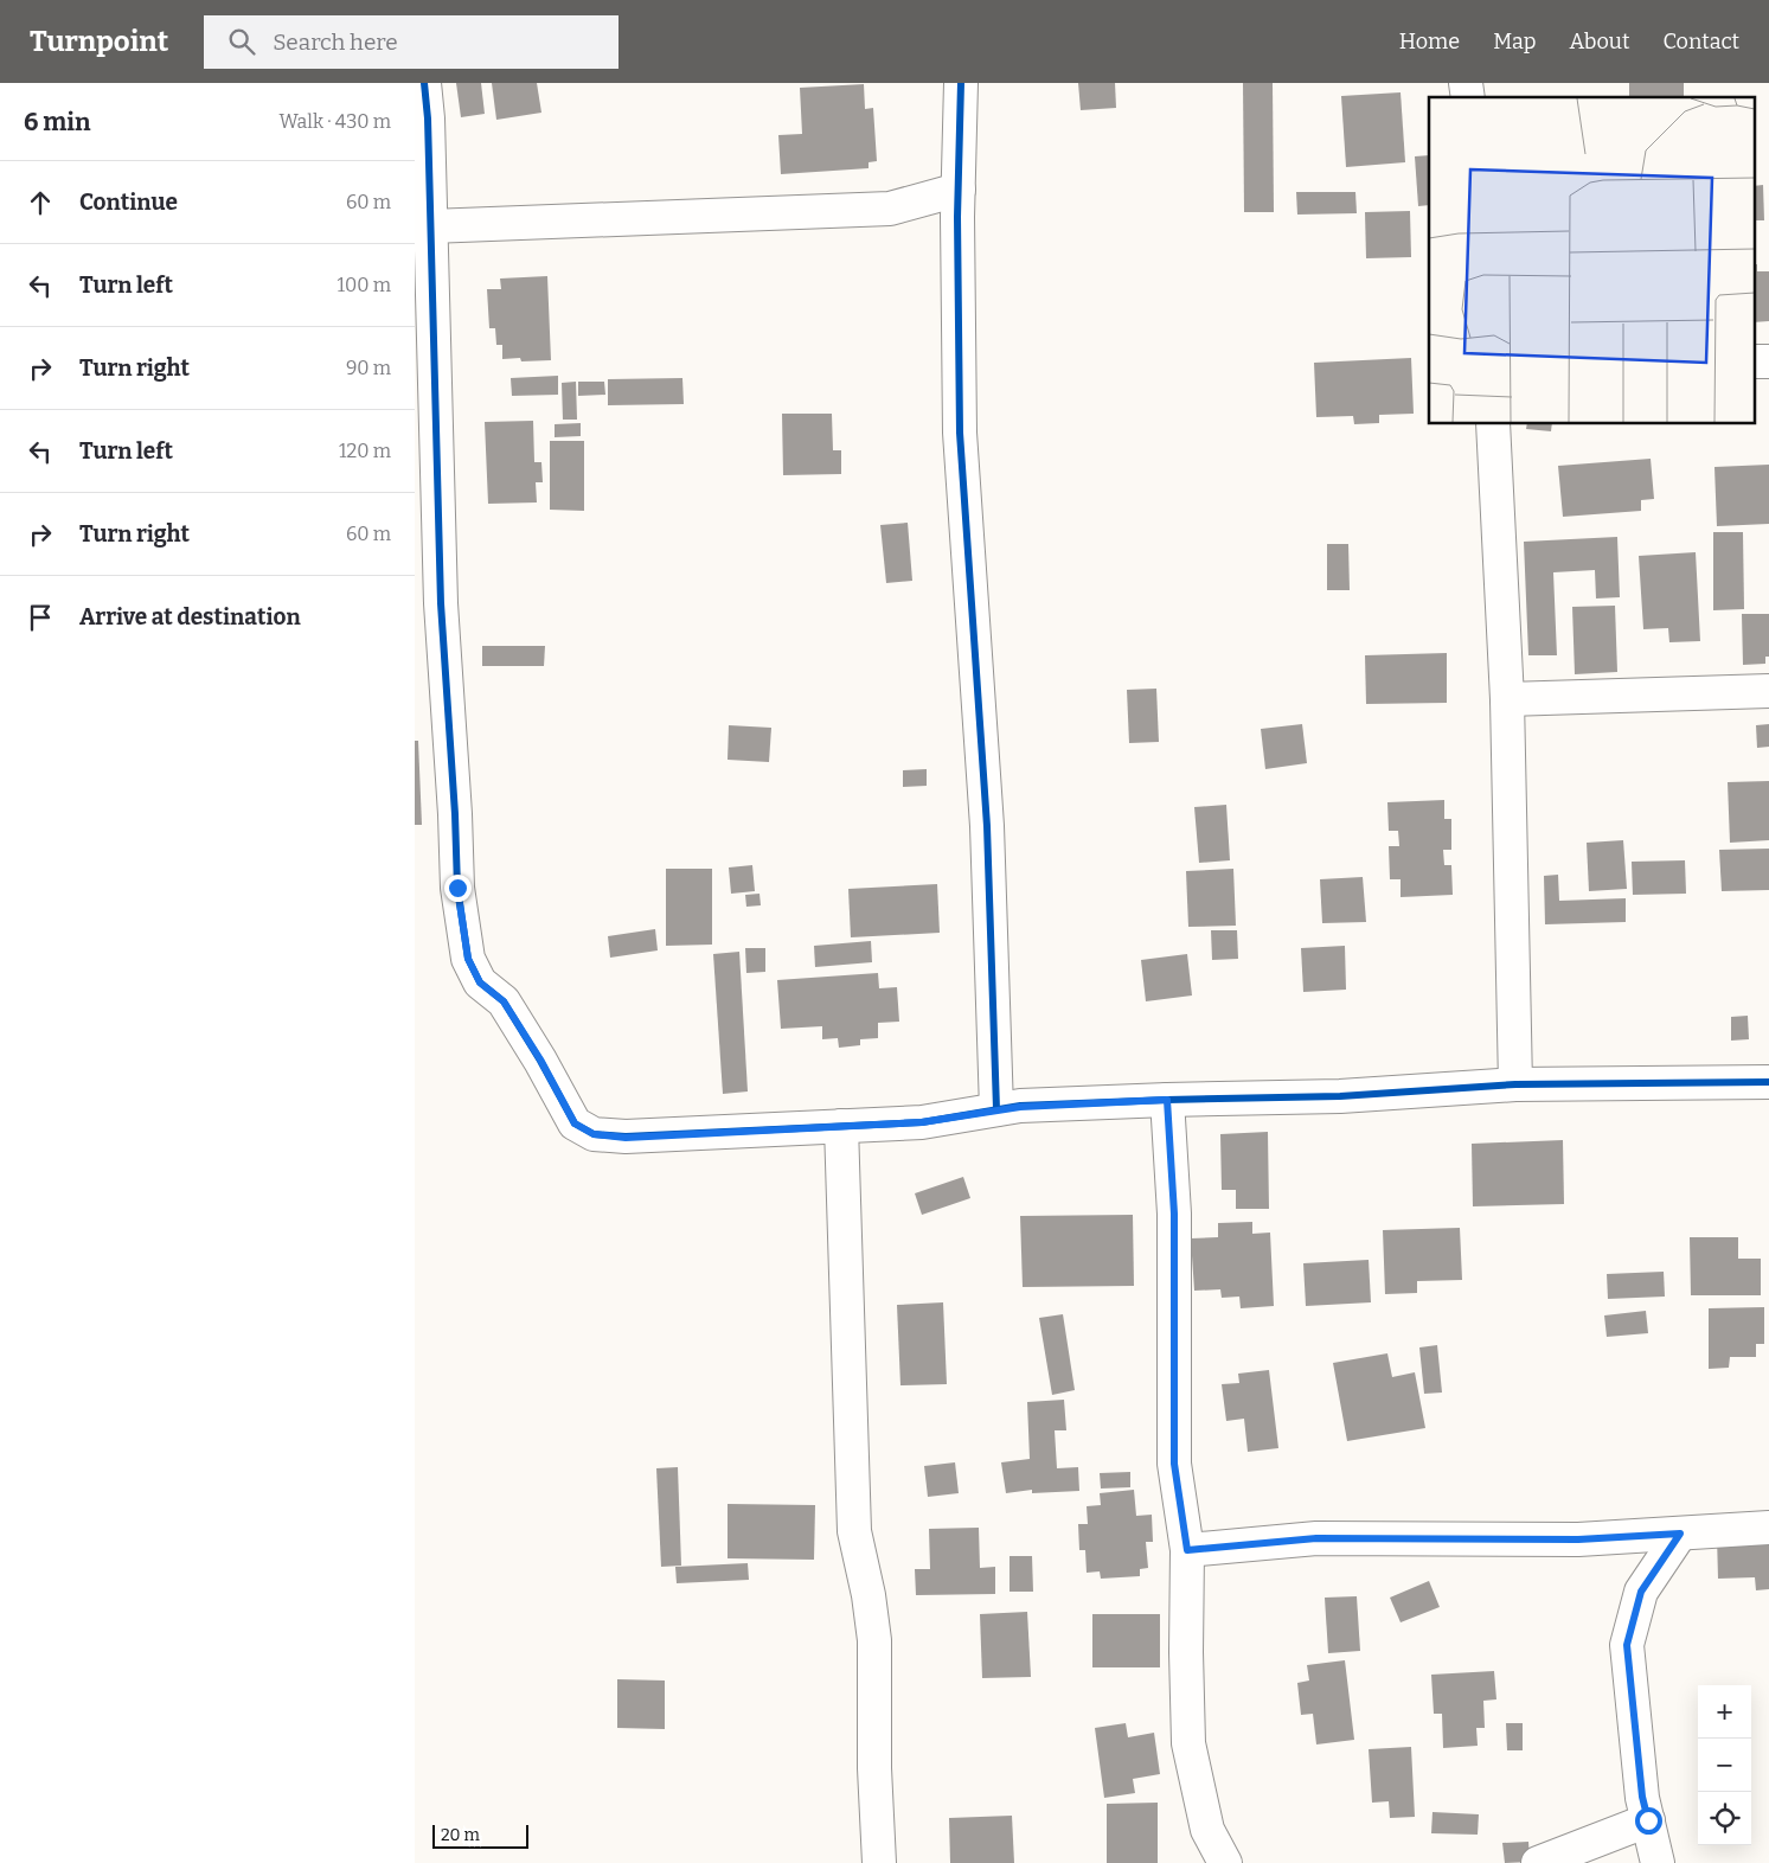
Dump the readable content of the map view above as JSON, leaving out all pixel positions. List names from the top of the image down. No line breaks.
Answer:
{"scale_bar":"20 m","page":{"header":"Turnpoint","search":"Search here","nav":["Home","Map","About","Contact"],"heading":["6 min","Walk · 430 m"],"list":[["Continue","60 m"],["Turn left","100 m"],["Turn right","90 m"],["Turn left","120 m"],["Turn right","60 m"],"Arrive at destination"],"map_buttons":["+","−"],"scale":"20 m"}}
